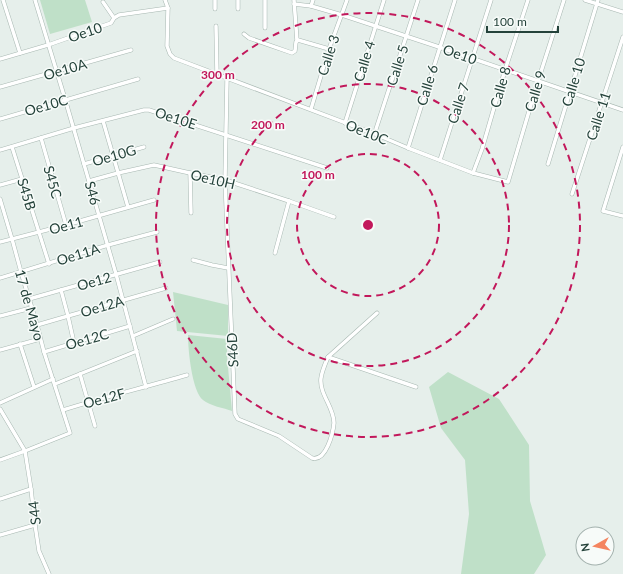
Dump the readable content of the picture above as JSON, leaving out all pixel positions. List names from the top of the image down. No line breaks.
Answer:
{"streets":{"street":["Oe10","Calle 3","Calle 4","Calle 5","Oe10A","Calle 10","Calle 6","Calle 8","Calle 9","Calle 7","Oe10C","Calle 11","Oe10E","Oe10G","Oe10H","S45C","S46","S45B","Oe11","Oe11A","Oe12","17 de Mayo","Oe12A","Oe12C","S46D","Oe12F","S44"]},"crossings":[["Oe10","Calle 3"],["Oe10","Calle 4"],["Oe10","Calle 5"],["Oe10","Calle 10"],["Oe10","Calle 6"],["Oe10","Calle 8"],["Oe10","Calle 9"],["Oe10","Calle 7"],["Oe10","Calle 11"],["Oe10","S46"],["Calle 3","Oe10C"],["Calle 4","Oe10C"],["Oe10A","S46"],["Calle 6","Oe10C"],["Calle 8","Oe10C"],["Calle 9","Oe10C"],["Calle 7","Oe10C"],["Oe10C","S46"],["Oe10C","S46D"],["Oe10E","S45C"],["Oe10E","S46"],["Oe10E","S45B"],["Oe10E","S46D"],["Oe10G","S46"],["Oe10H","S46"],["Oe10H","S46D"],["S45C","Oe11"],["S46","Oe11"],["S46","Oe11A"],["S46","Oe12"],["S46","Oe12A"],["S46","Oe12C"],["S46","Oe12F"],["S45B","Oe11"],["S45B","Oe11A"],["Oe11","17 de Mayo"],["Oe11A","17 de Mayo"],["Oe12","17 de Mayo"],["17 de Mayo","Oe12A"],["17 de Mayo","Oe12C"],["17 de Mayo","Oe12F"],["17 de Mayo","S44"]],"scale_bar":"100 m","north":"left","rings":["300 m","200 m","100 m"]}
